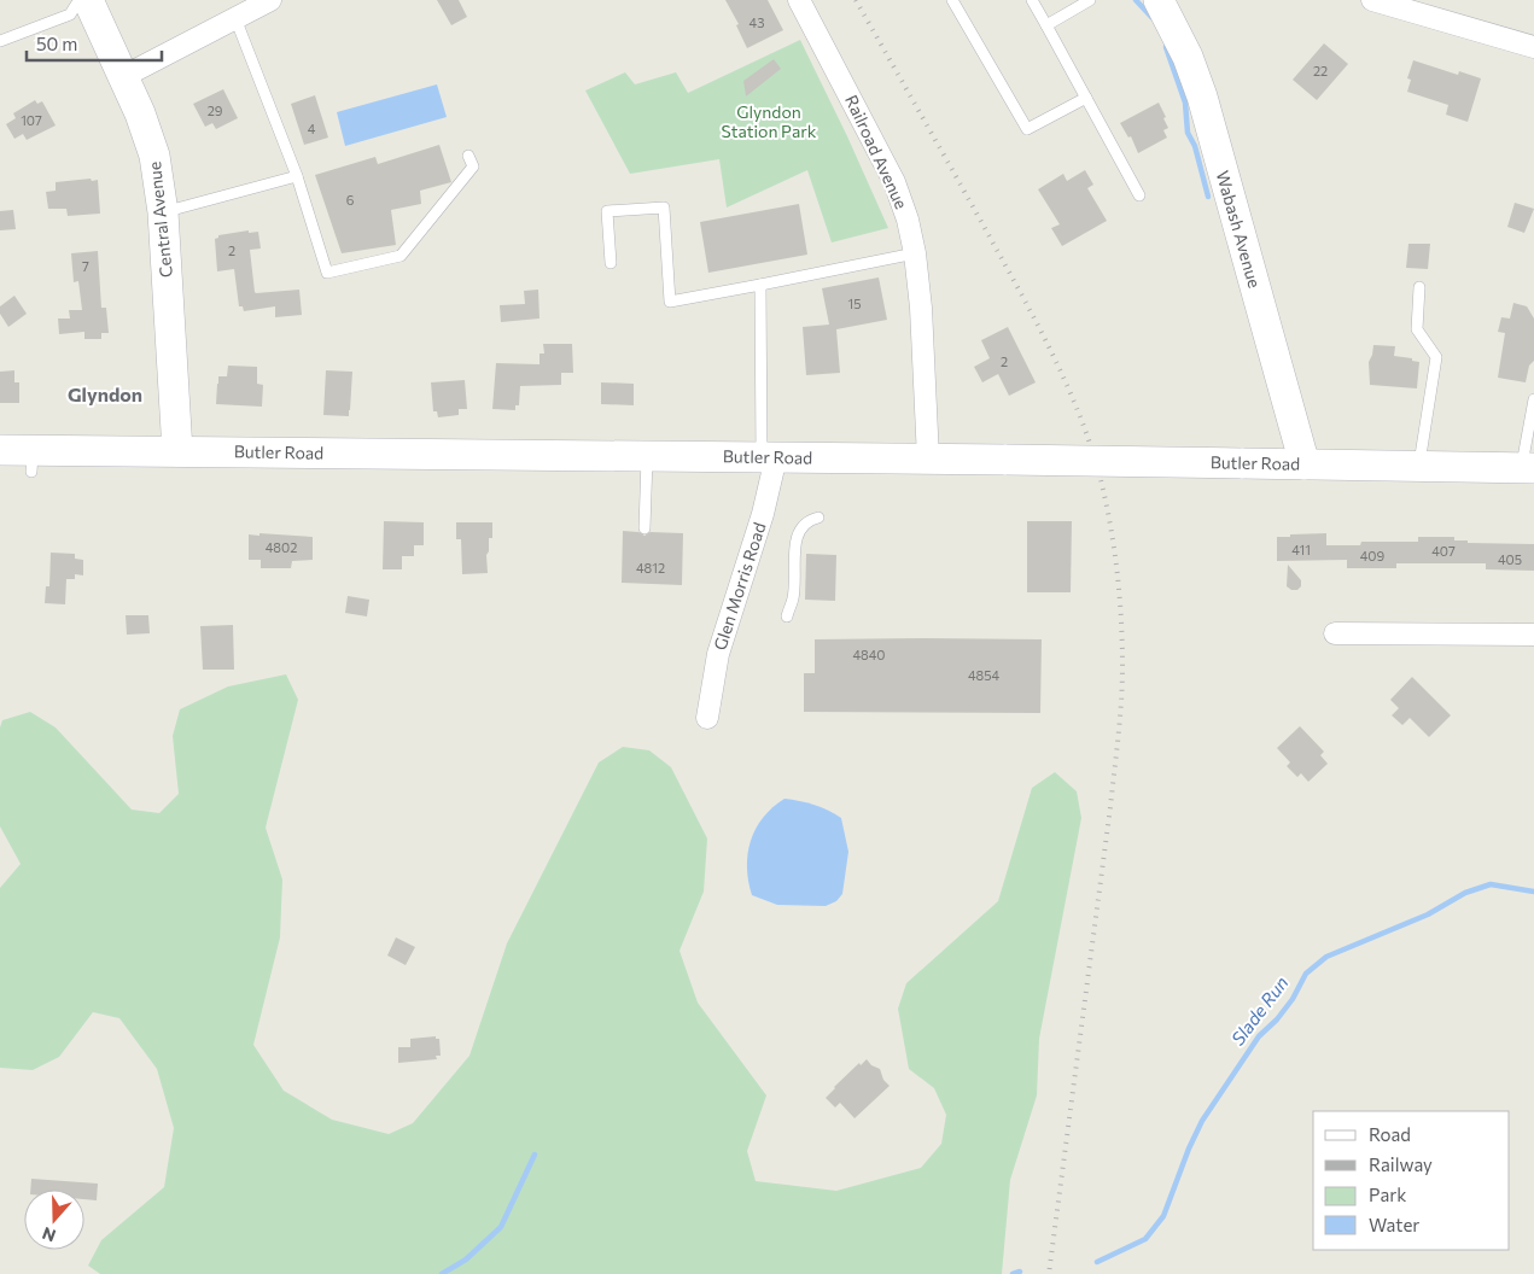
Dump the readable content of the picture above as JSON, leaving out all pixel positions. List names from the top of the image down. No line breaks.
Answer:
{"streets":{"main road":["Central Avenue","Wabash Avenue","Butler Road"],"street":["Railroad Avenue","Glen Morris Road"]},"crossings":[["Railroad Avenue","Butler Road"],["Central Avenue","Butler Road"],["Wabash Avenue","Butler Road"],["Butler Road","Glen Morris Road"]],"districts":["Glyndon"],"water":["Slade Run"],"parks":["Glyndon Station Park"],"house_numbers":["43","22","29","107","4","6","2","7","15","2","4802","411","407","409","405","4812","4840","4854"],"legend":["Road","Railway","Park","Water"],"scale_bar":"50 m","north":"bottom"}
